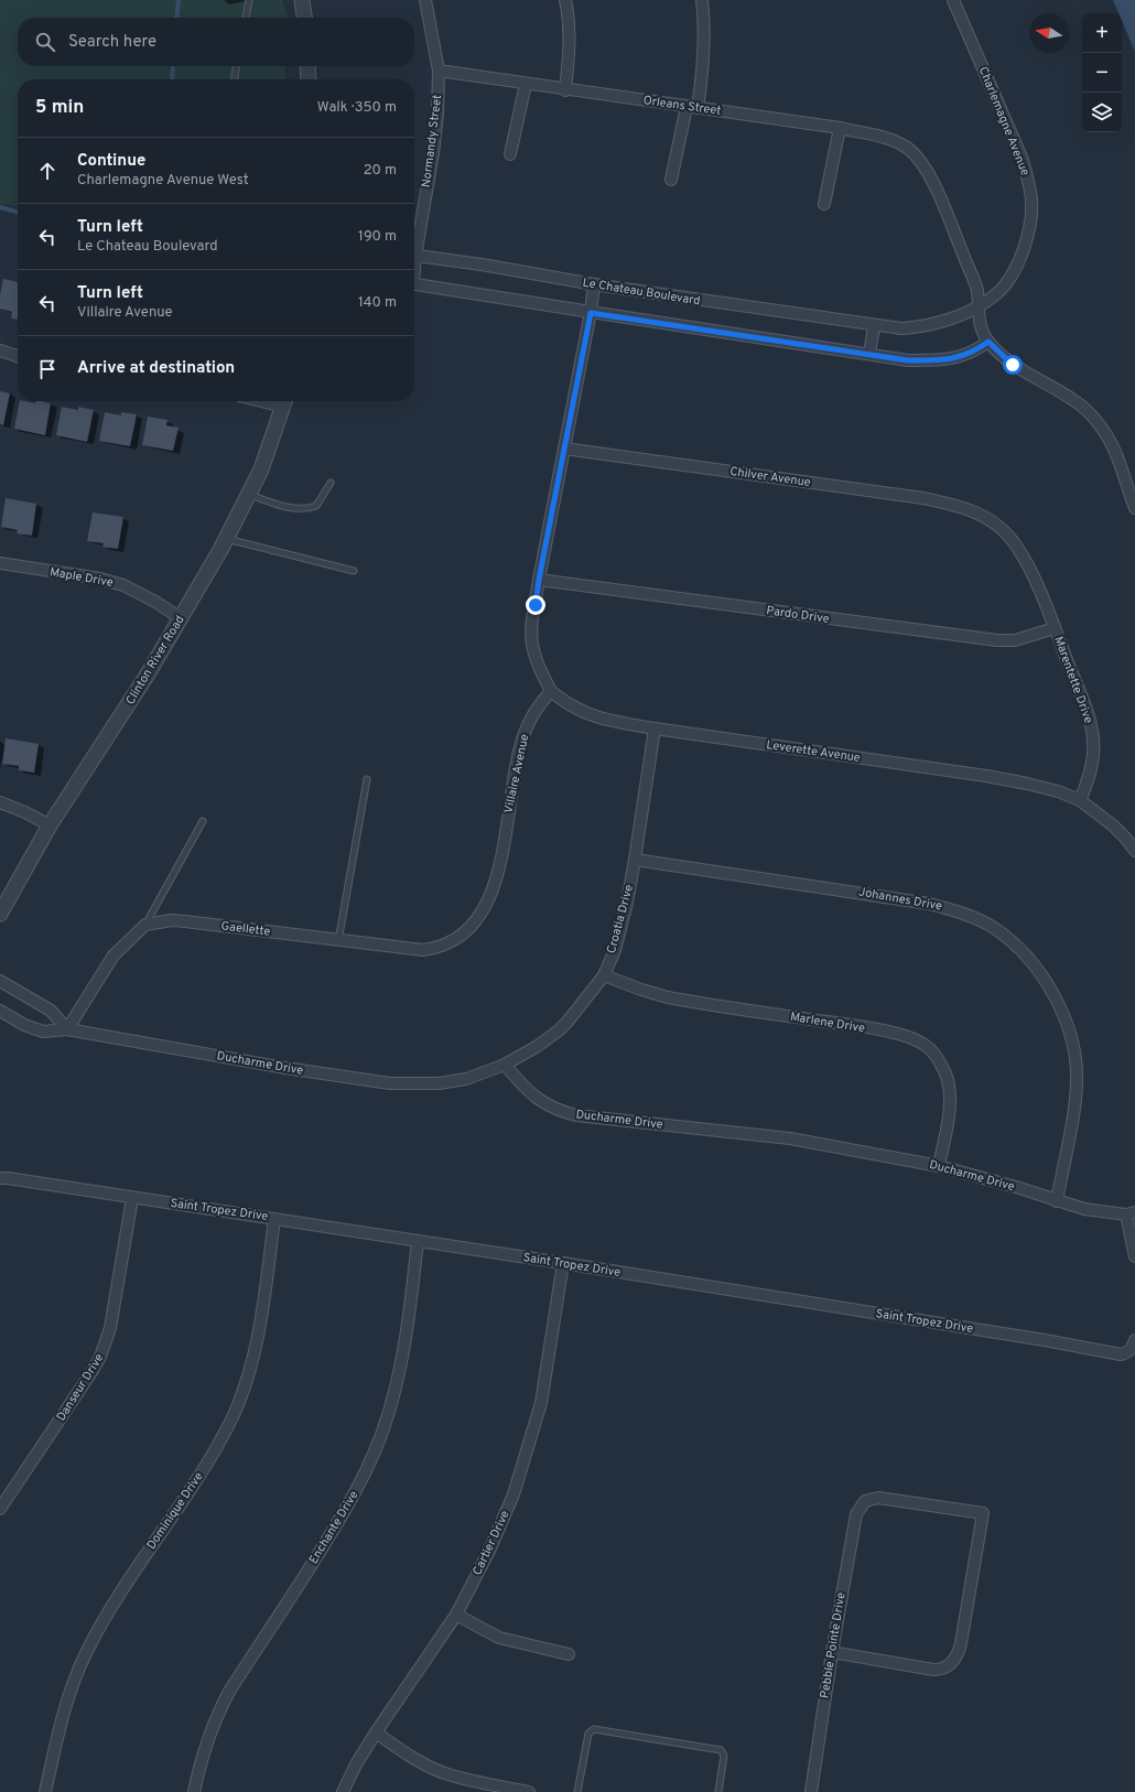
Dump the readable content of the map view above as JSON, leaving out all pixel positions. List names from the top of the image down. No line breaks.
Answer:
{"streets":{"street":["Orleans Street","Charlemagne Avenue","Normandy Street","Le Chateau Boulevard","Chilver Avenue","Maple Drive","Pardo Drive","Clinton River Road","Marentette Drive","Leverette Avenue","Villaire Avenue","Johannes Drive","Croatia Drive","Gaellette","Marlene Drive","Ducharme Drive","Saint Tropez Drive","Danseur Drive","Dominique Drive","Enchante Drive","Cartier Drive","Pebble Pointe Drive"]},"crossings":[["Orleans Street","Charlemagne Avenue"],["Orleans Street","Normandy Street"],["Orleans Street","Le Chateau Boulevard"],["Charlemagne Avenue","Le Chateau Boulevard"],["Chilver Avenue","Marentette Drive"],["Maple Drive","Clinton River Road"],["Pardo Drive","Marentette Drive"],["Marentette Drive","Leverette Avenue"],["Leverette Avenue","Villaire Avenue"],["Leverette Avenue","Croatia Drive"],["Villaire Avenue","Gaellette"],["Johannes Drive","Croatia Drive"],["Johannes Drive","Ducharme Drive"],["Croatia Drive","Marlene Drive"],["Croatia Drive","Ducharme Drive"],["Marlene Drive","Ducharme Drive"],["Saint Tropez Drive","Danseur Drive"],["Saint Tropez Drive","Dominique Drive"],["Saint Tropez Drive","Enchante Drive"],["Saint Tropez Drive","Cartier Drive"]],"north":"left","page":{"map_buttons":["+","−"],"search":"Search here","heading":["5 min","Walk · 350 m"],"list":[["Continue","Charlemagne Avenue West","20 m"],["Turn left","Le Chateau Boulevard","190 m"],["Turn left","Villaire Avenue","140 m"],"Arrive at destination"]}}
